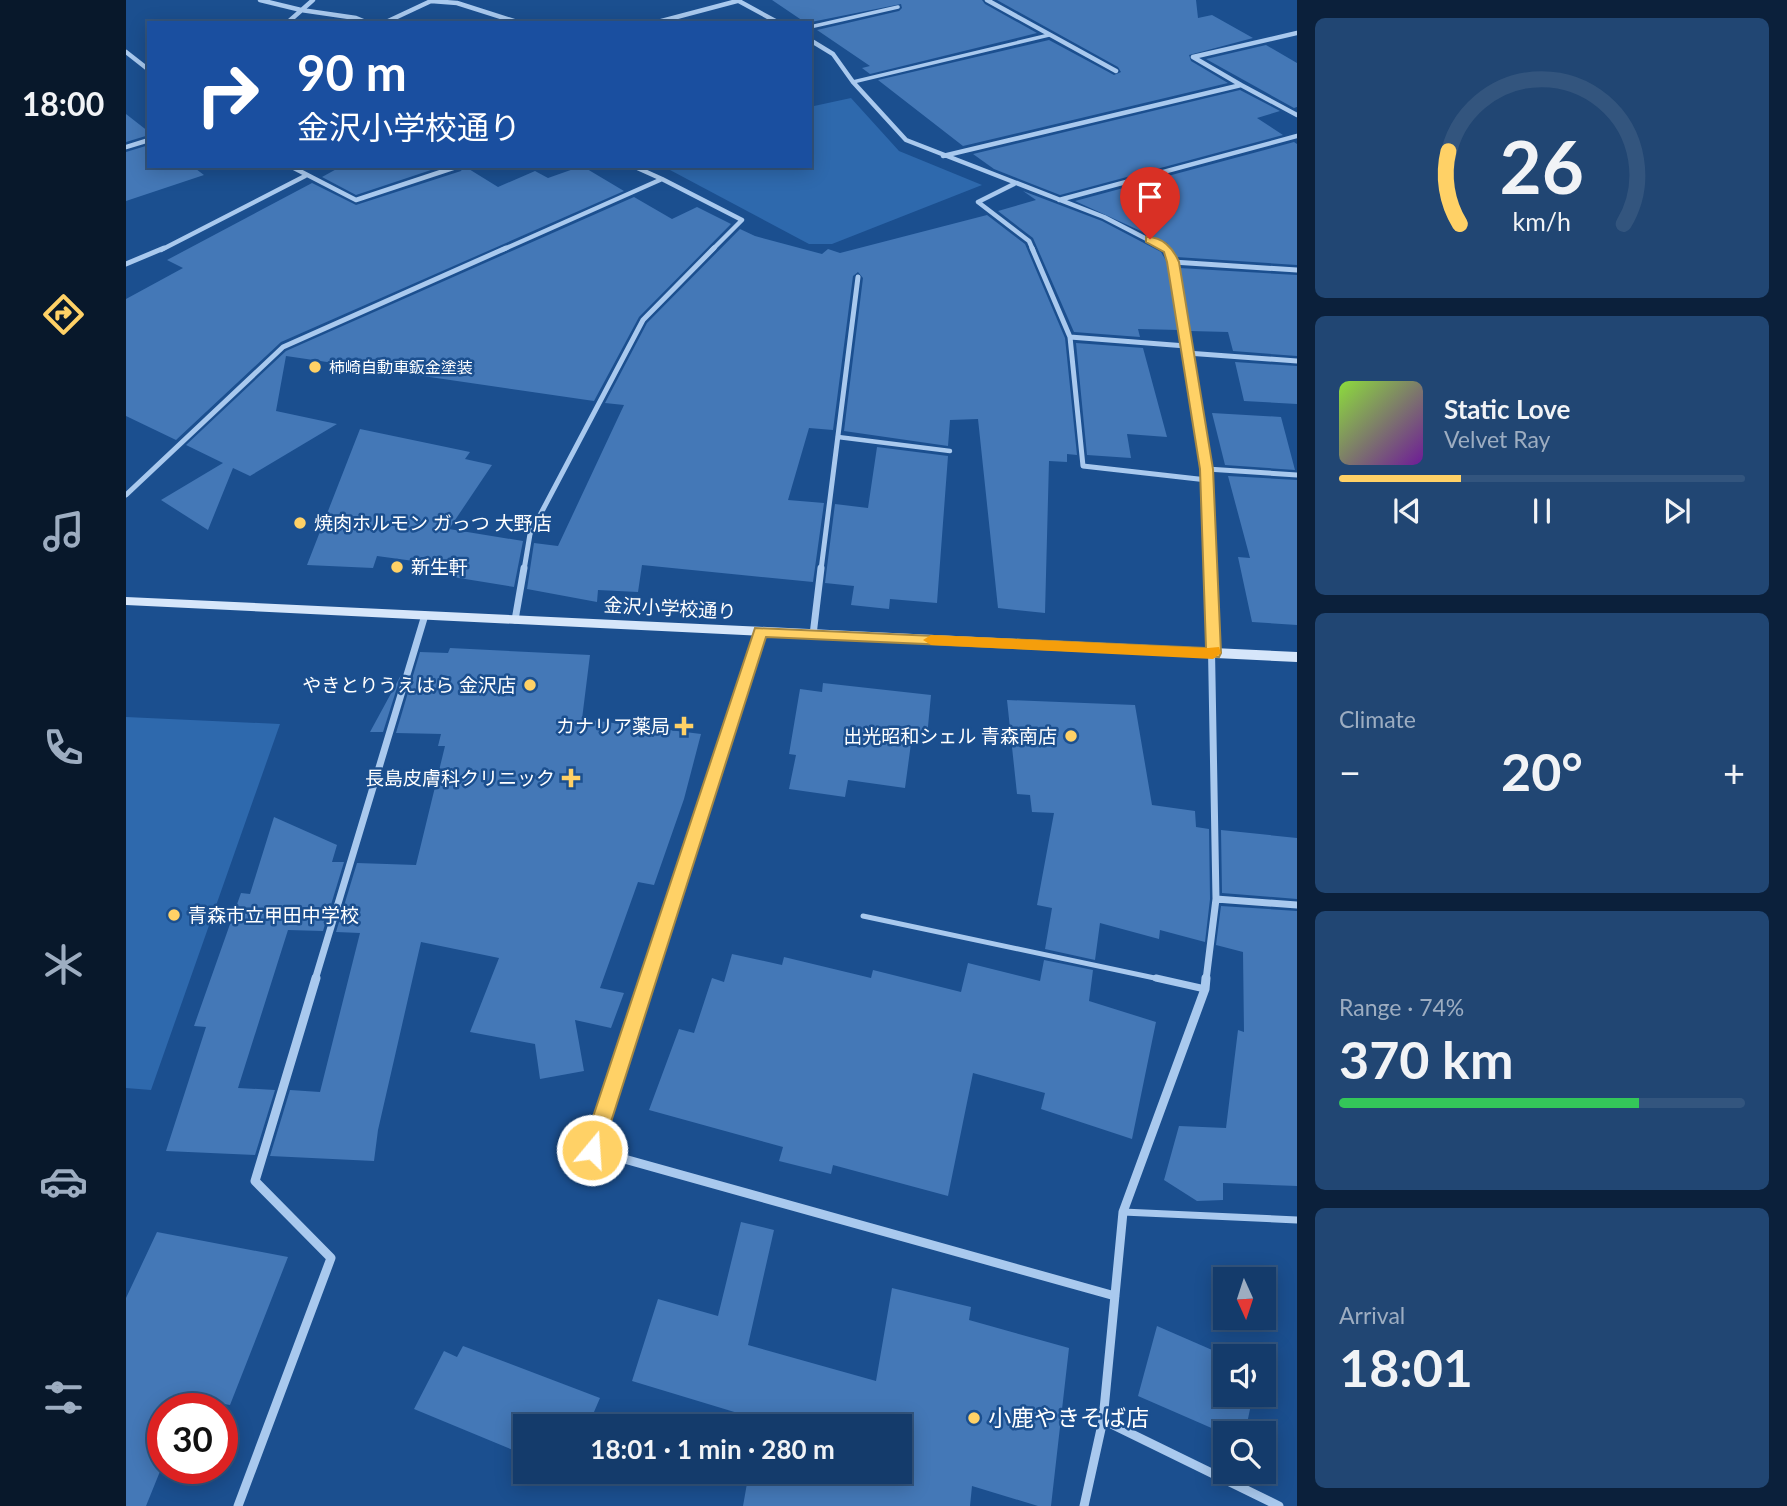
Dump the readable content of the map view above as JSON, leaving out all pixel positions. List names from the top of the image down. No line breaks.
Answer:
{"streets":{"street":["金沢小学校通り"]},"places":{"other":["柿崎自動車鈑金塗装","焼肉ホルモン ガっつ 大野店","新生軒","やきとりうえはら 金沢店","出光昭和シェル 青森南店","青森市立甲田中学校","小鹿やきそば店"],"health":["カナリア薬局","長島皮膚科クリニック"]},"north":"bottom","page":{"tabs":"18:00","turn":["90 m","金沢小学校通り"],"song":["Static Love","Velvet Ray"],"tile":["Climate",["Range · 74%","370 km"],["Arrival","18:01"]],"heat":["−","20°","+"],"limit":"30","trip":"18:01 · 1 min · 280 m","gauge":["26","km/h"]}}
